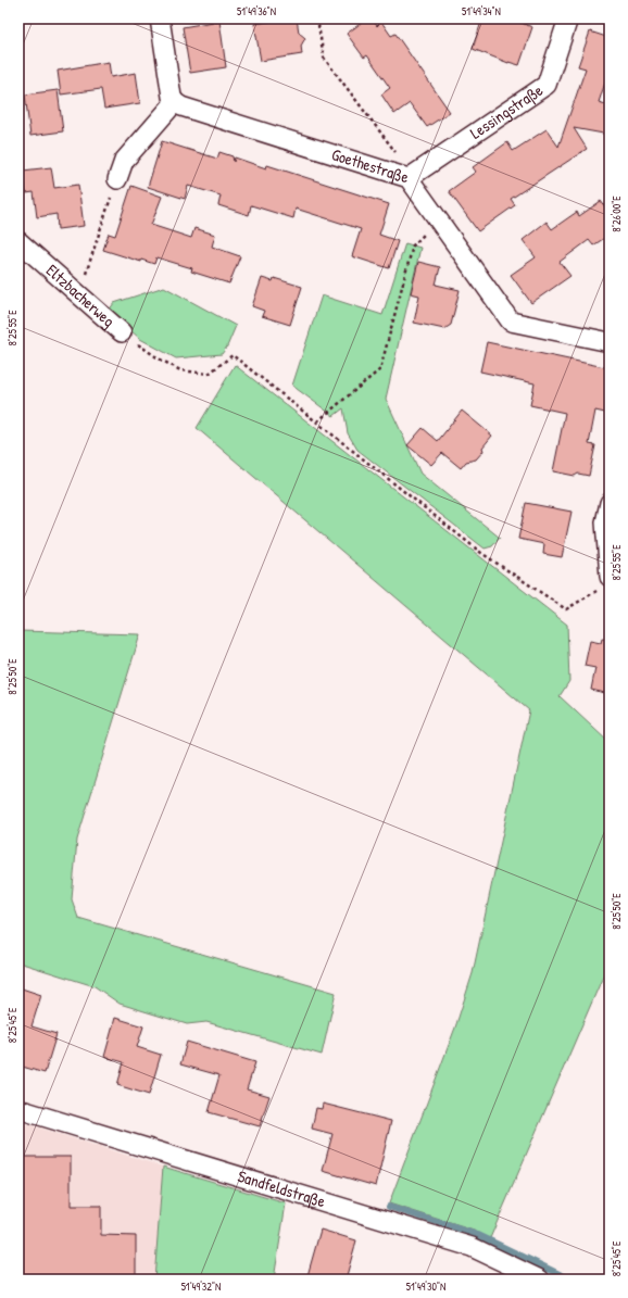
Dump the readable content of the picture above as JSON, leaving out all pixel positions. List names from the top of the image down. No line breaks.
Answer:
{"streets":{"street":["Lessingstraße","Goethestraße","Eltzbacherweg","Sandfeldstraße"]},"crossings":[["Lessingstraße","Goethestraße"]],"coordinates":["51°49'36\"N","51°49'34\"N","8°26'00\"E","8°25'55\"E","8°25'50\"E","8°25'45\"E","51°49'32\"N","51°49'30\"N"]}
